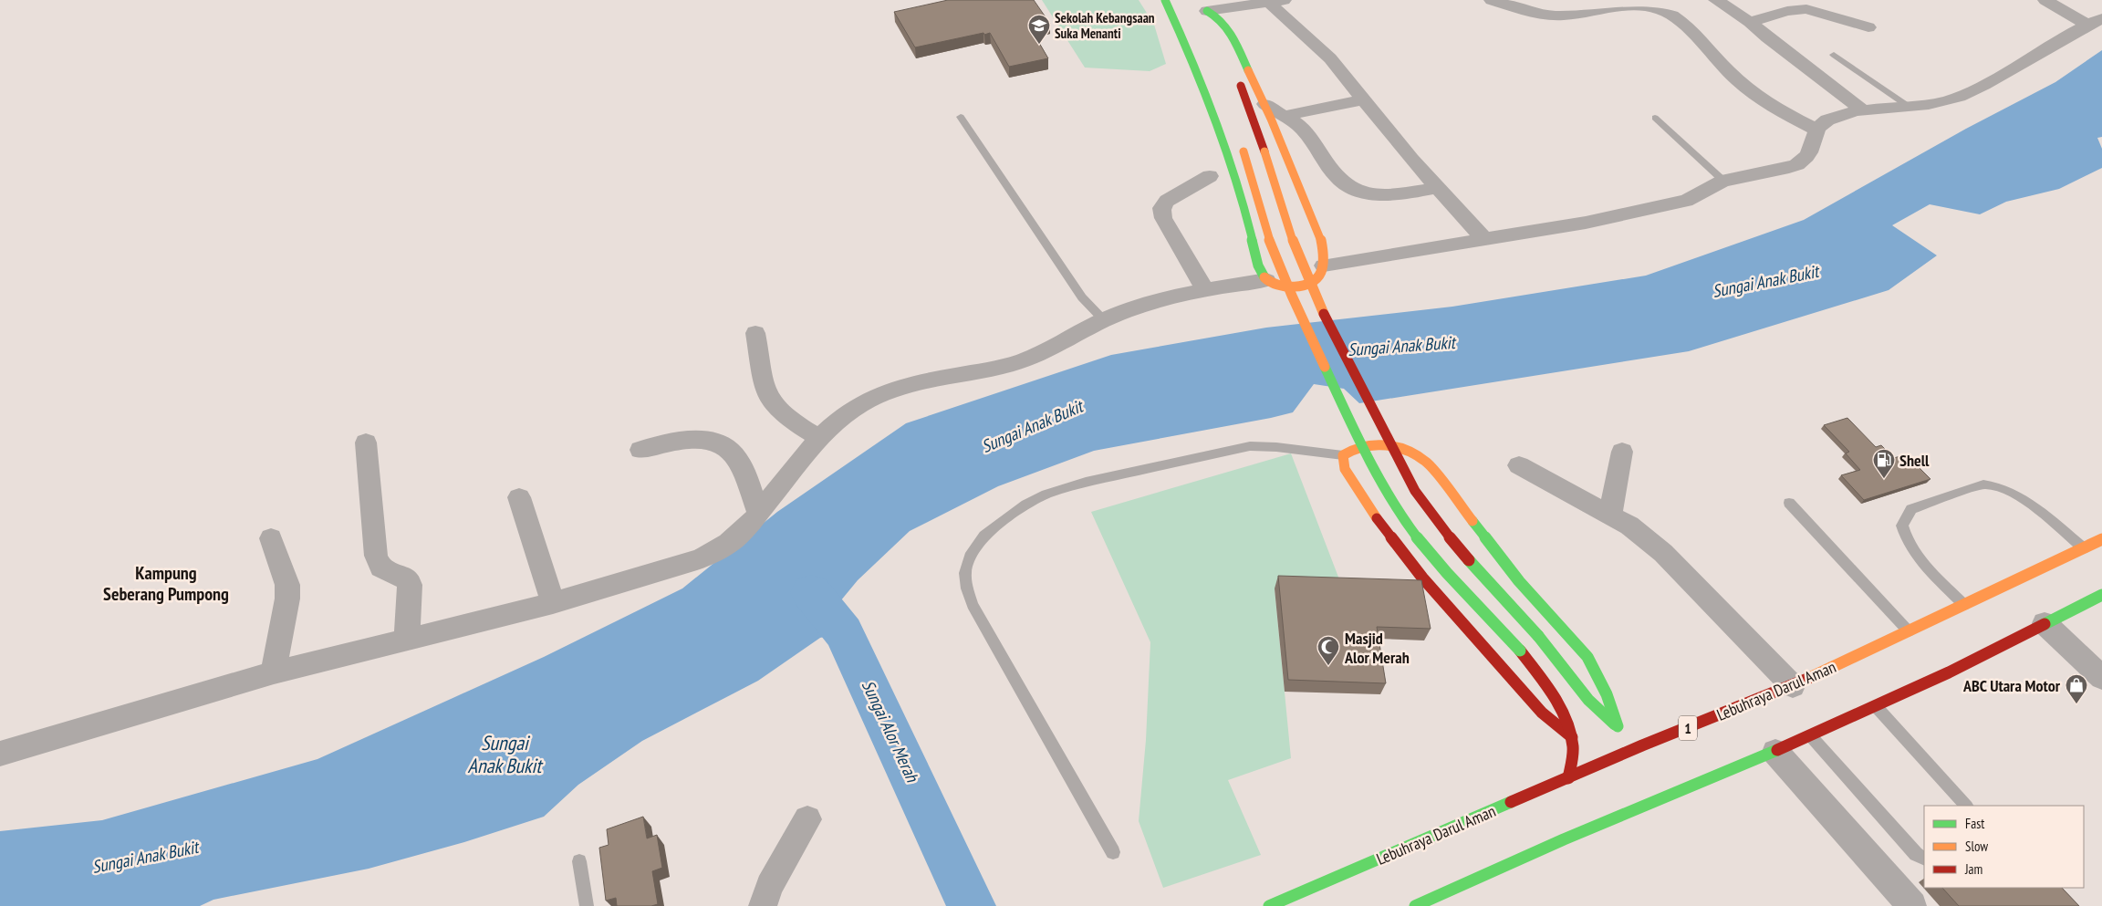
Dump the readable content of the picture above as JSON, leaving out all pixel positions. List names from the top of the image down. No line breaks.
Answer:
{"streets":{"main road":["Lebuhraya Darul Aman","1"]},"districts":["Kampung Seberang Pumpong"],"water":["Sungai Anak Bukit","Sungai Alor Merah"],"places":{"school or university":["Sekolah Kebangsaan Suka Menanti"],"fuel station":["Shell"],"mosque":["Masjid Alor Merah"],"shop":["ABC Utara Motor"]},"legend":["Fast","Slow","Jam"]}
